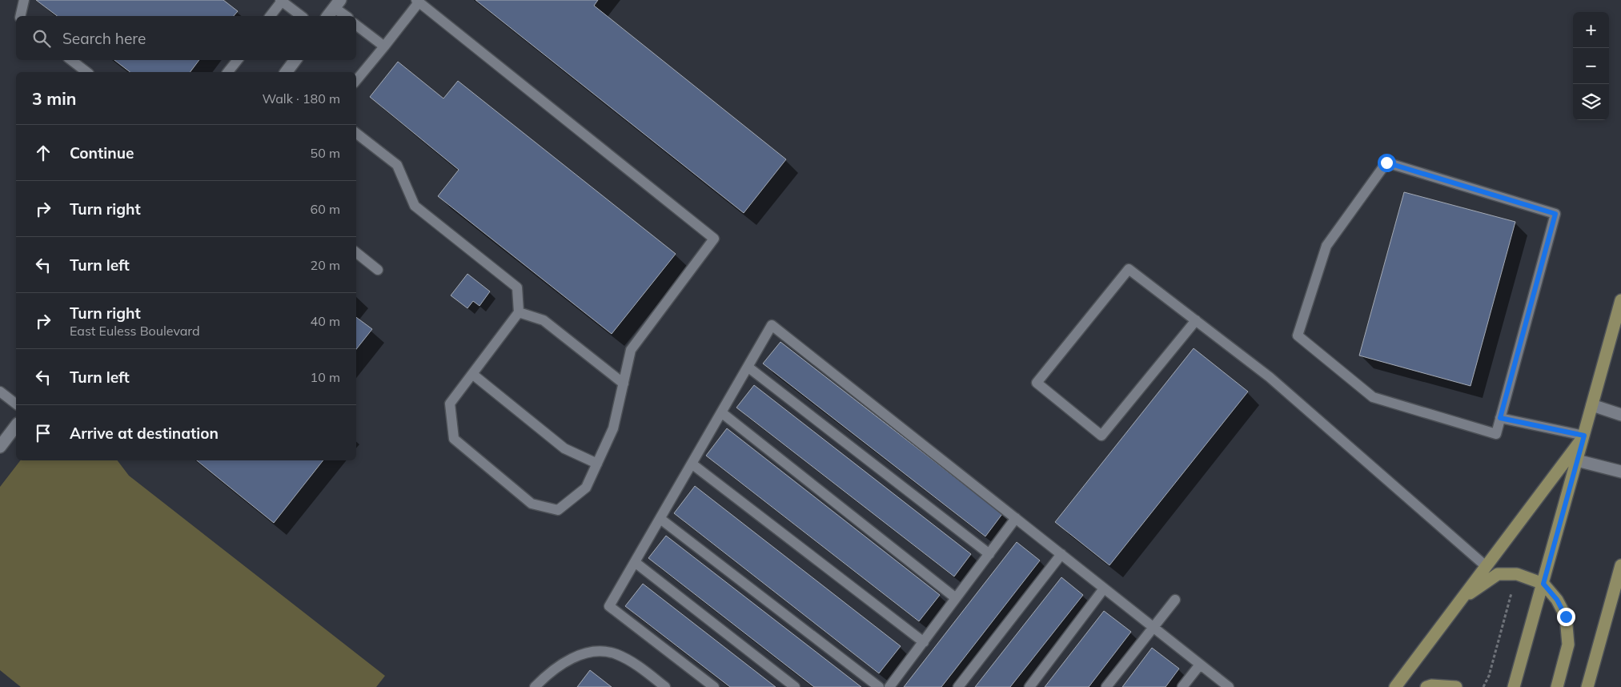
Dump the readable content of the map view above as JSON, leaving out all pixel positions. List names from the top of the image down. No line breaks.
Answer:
{"page":{"map_buttons":["+","−"],"search":"Search here","heading":["3 min","Walk · 180 m"],"list":[["Continue","50 m"],["Turn right","60 m"],["Turn left","20 m"],["Turn right","East Euless Boulevard","40 m"],["Turn left","10 m"],"Arrive at destination"]}}
